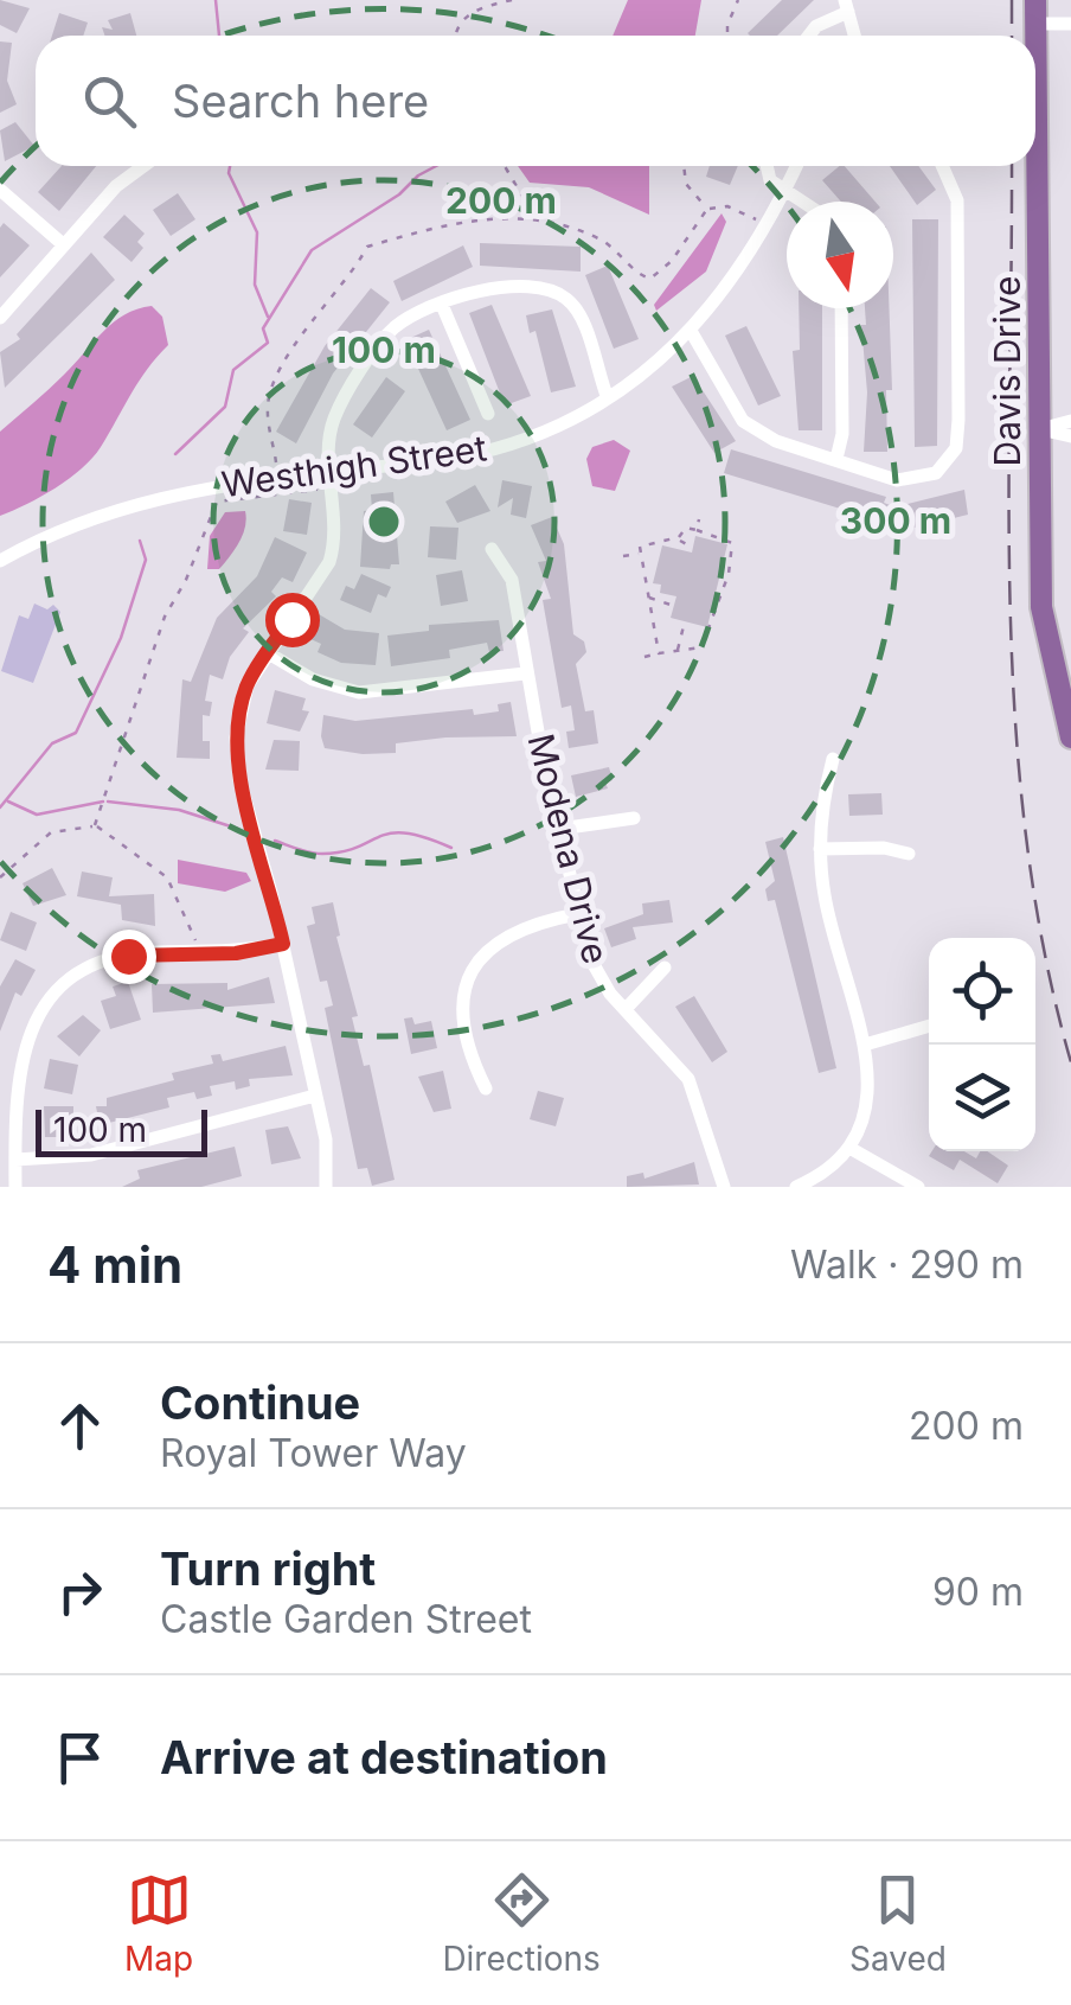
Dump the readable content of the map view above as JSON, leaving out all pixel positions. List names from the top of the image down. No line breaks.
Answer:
{"streets":{"main road":["Davis Drive"],"street":["Westhigh Street","Modena Drive"]},"scale_bar":"100 m","north":"bottom","page":{"search":"Search here","scale":"100 m","heading":["4 min","Walk · 290 m"],"list":[["Continue","Royal Tower Way","200 m"],["Turn right","Castle Garden Street","90 m"],"Arrive at destination"],"nav":["Map","Directions","Saved"]},"rings":["200 m","100 m","300 m"]}
